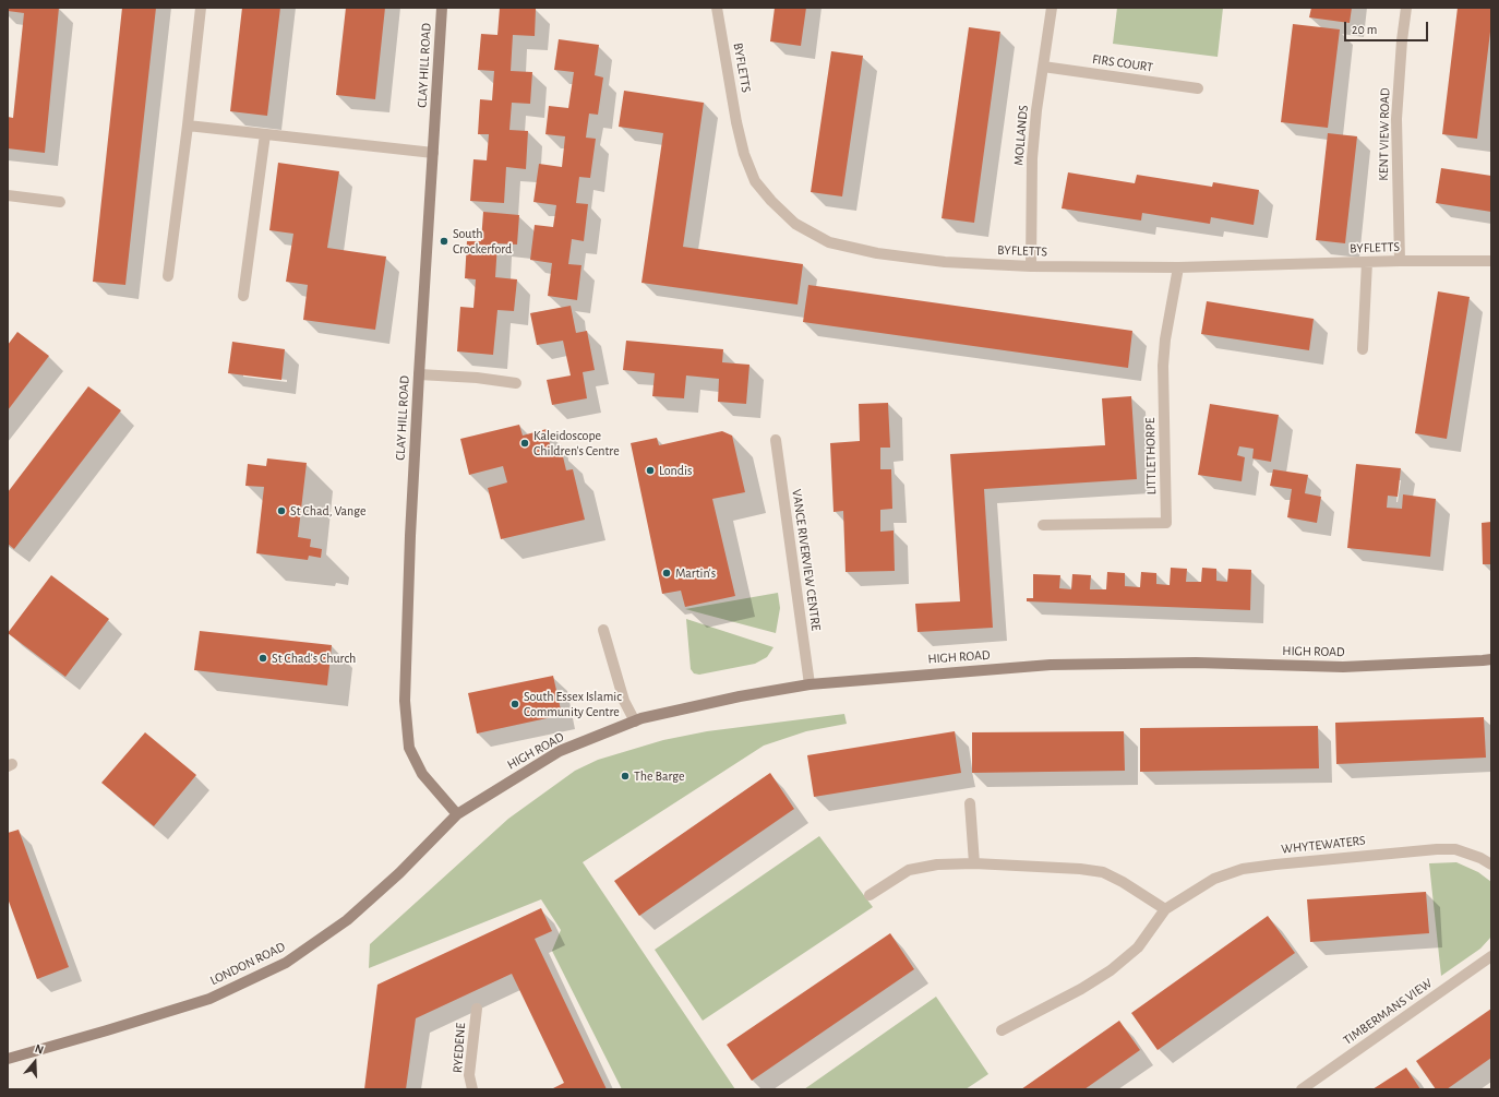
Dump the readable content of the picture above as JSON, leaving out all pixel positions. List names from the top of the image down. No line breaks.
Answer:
{"streets":{"main road":["CLAY HILL ROAD","HIGH ROAD","LONDON ROAD"],"street":["FIRS COURT","BYFLETTS","KENT VIEW ROAD","MOLLANDS","LITTLETHORPE","VANCE RIVERVIEW CENTRE","WHYTEWATERS","TIMBERMANS VIEW","RYEDENE"]},"crossings":[["FIRS COURT","MOLLANDS"],["CLAY HILL ROAD","HIGH ROAD"],["CLAY HILL ROAD","LONDON ROAD"],["BYFLETTS","KENT VIEW ROAD"],["BYFLETTS","MOLLANDS"],["BYFLETTS","LITTLETHORPE"],["VANCE RIVERVIEW CENTRE","HIGH ROAD"],["HIGH ROAD","LONDON ROAD"]],"places":["South Crockerford","Kaleidoscope Children's Centre","Londis","St Chad, Vange","Martin's","St Chad's Church","South Essex Islamic Community Centre","The Barge"],"scale_bar":"20 m","north":"top"}
